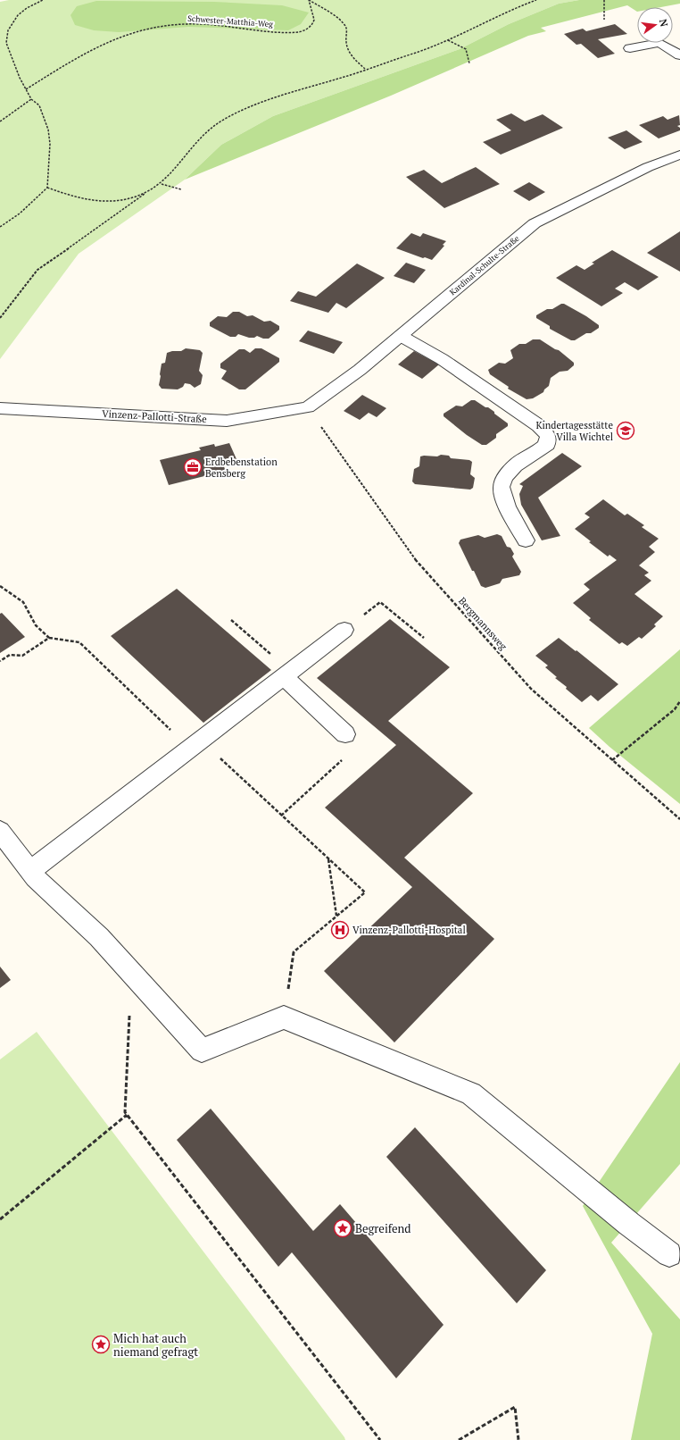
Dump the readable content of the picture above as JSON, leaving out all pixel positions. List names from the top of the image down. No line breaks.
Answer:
{"streets":{"street":["Kardinal-Schulte-Straße","Vinzenz-Pallotti-Straße"],"path":["Schwester-Matthia-Weg","Bergmannsweg"]},"crossings":[["Kardinal-Schulte-Straße","Vinzenz-Pallotti-Straße"],["Kardinal-Schulte-Straße","Bergmannsweg"],["Vinzenz-Pallotti-Straße","Bergmannsweg"]],"places":{"school or university":["Kindertagesstätte Villa Wichtel"],"office":["Erdbebenstation Bensberg"],"hospital":["Vinzenz-Pallotti-Hospital"],"place":["Begreifend","Mich hat auch niemand gefragt"]},"north":"right"}
